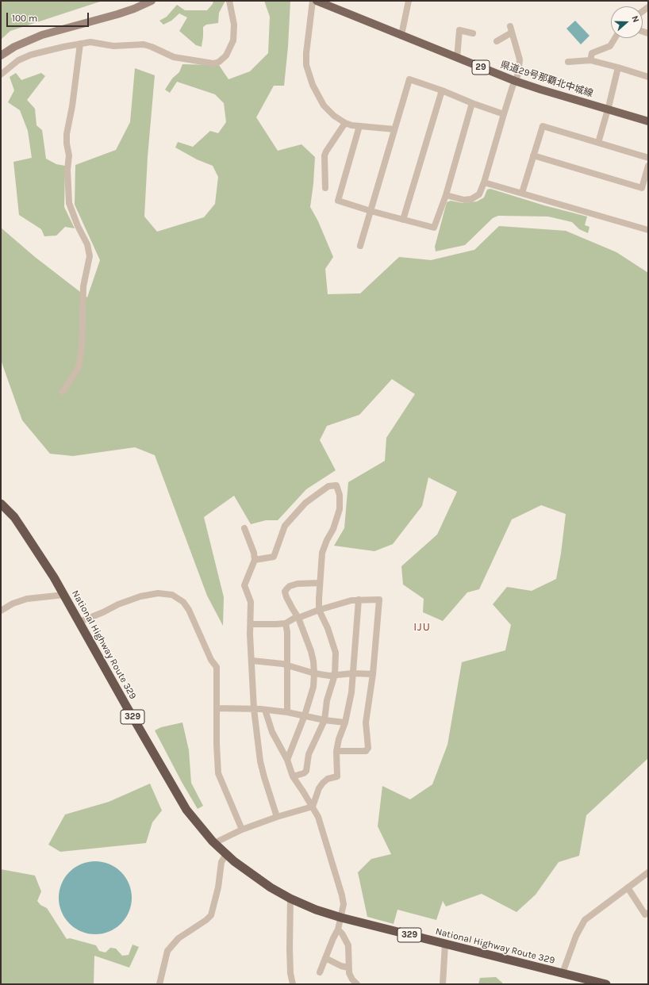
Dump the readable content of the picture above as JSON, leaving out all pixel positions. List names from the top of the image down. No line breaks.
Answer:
{"streets":{"highway":["National Highway Route 329","329"],"main road":["29","県道29号那覇北中城線"]},"districts":["IJU"],"scale_bar":"100 m","north":"right"}
